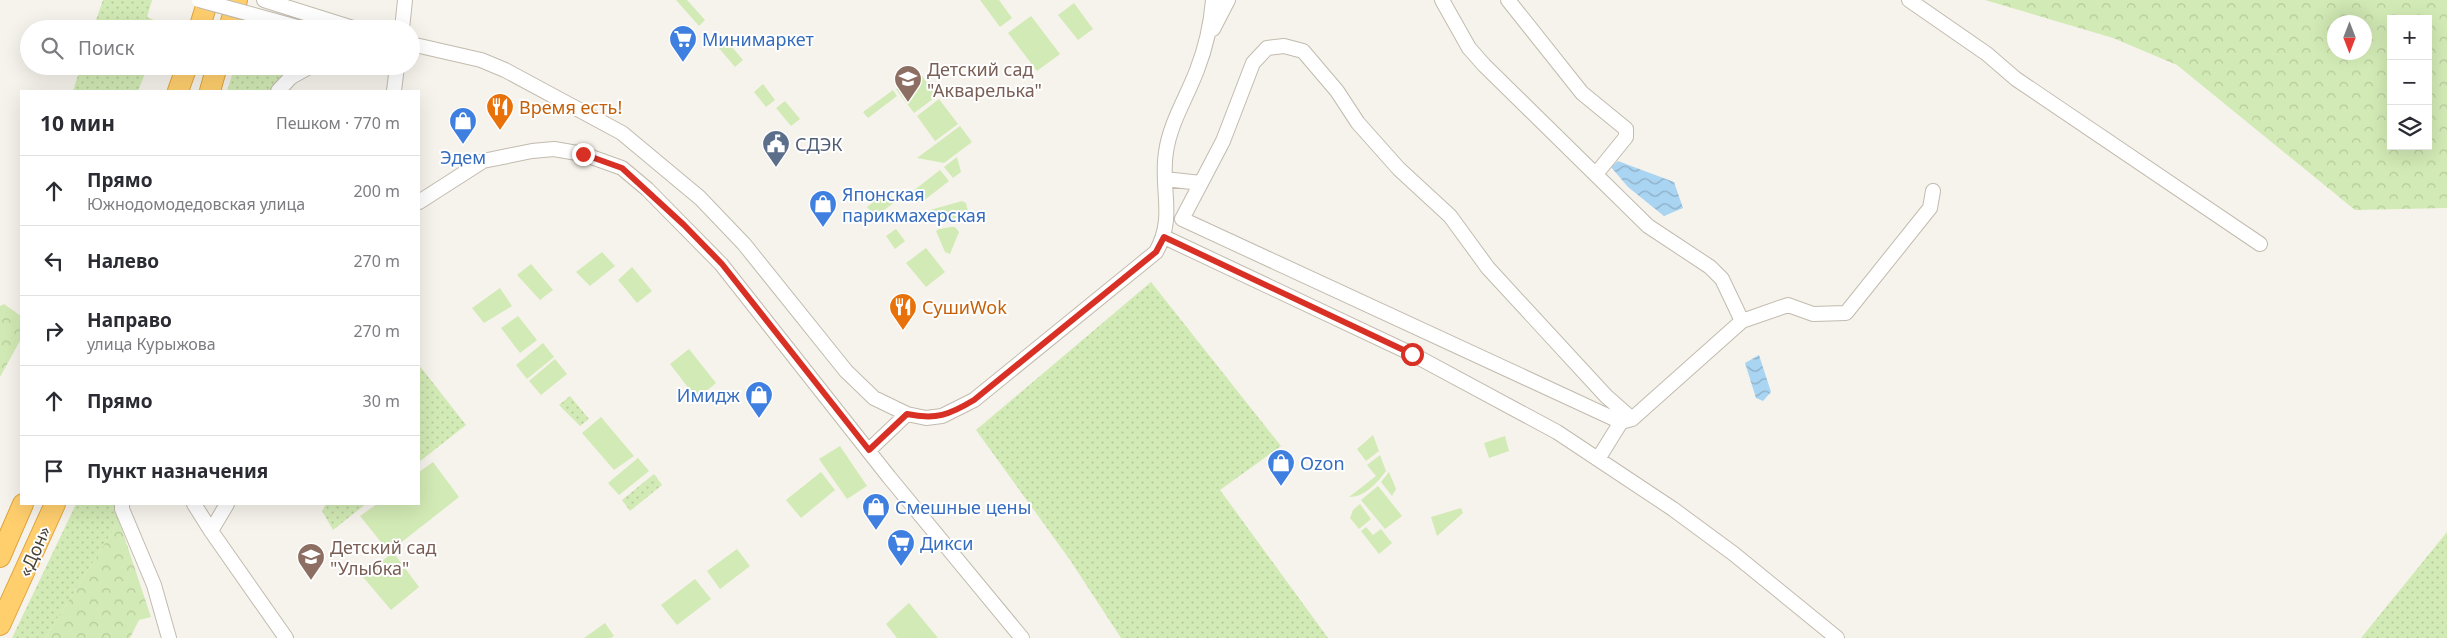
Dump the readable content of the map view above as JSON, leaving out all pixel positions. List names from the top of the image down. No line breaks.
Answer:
{"streets":{"highway":["«Дон»"]},"places":{"supermarket":["Минимаркет","Дикси"],"school or university":["Детский сад \"Акварелька\"","Детский сад \"Улыбка\""],"restaurant":["Время есть!","СушиWok"],"shop":["Эдем","Японская парикмахерская","Имидж","Ozon","Смешные цены"],"public building":["СДЭК"]},"north":"bottom","page":{"map_buttons":["+","−"],"search":"Поиск","heading":["10 мин","Пешком · 770 m"],"list":[["Прямо","Южнодомодедовская улица","200 m"],["Налево","270 m"],["Направо","улица Курыжова","270 m"],["Прямо","30 m"],"Пункт назначения"]}}
